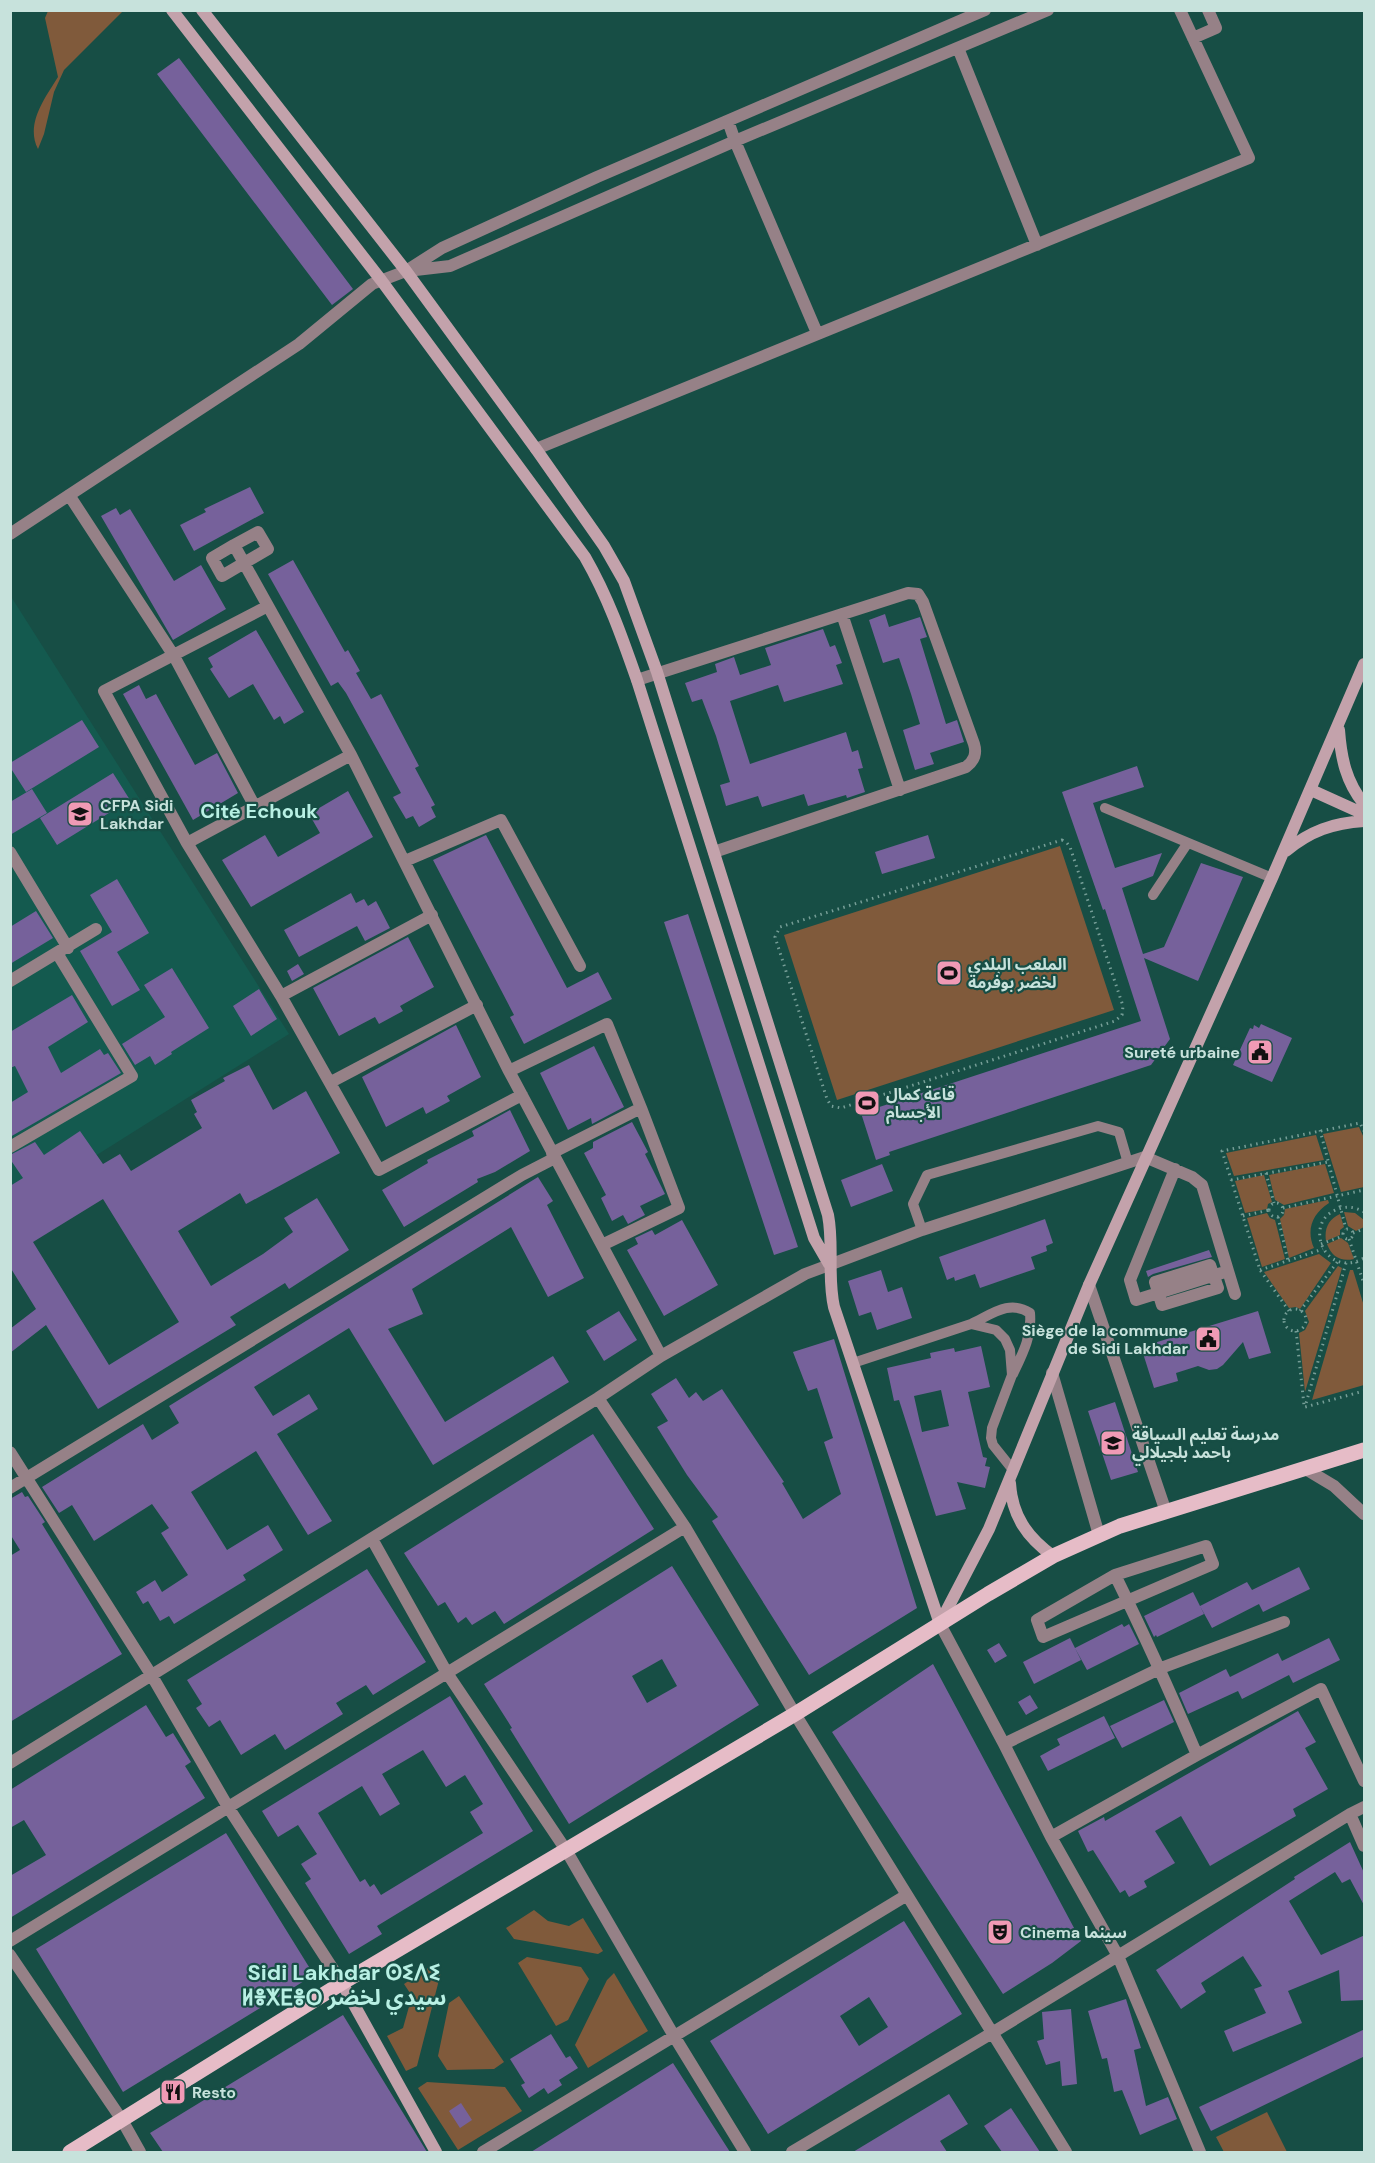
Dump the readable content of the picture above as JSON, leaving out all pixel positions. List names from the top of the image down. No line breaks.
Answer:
{"districts":["Cité Echouk","Sidi Lakhdar ⵙⵉⴷⵉ ⵍⴻⵅⴹⴻⵔ سيدي لخضر"],"places":{"school or university":["CFPA Sidi Lakhdar","مدرسة تعليم السياقة باحمد بلجيلالي"],"sports":["الملعب البلدي لخضر بوفرمة","قاعة كمال الأجسام"],"public building":["Sureté urbaine","Siège de la commune de Sidi Lakhdar"],"theatre":["Cinema سينما"],"restaurant":["Resto"]}}
